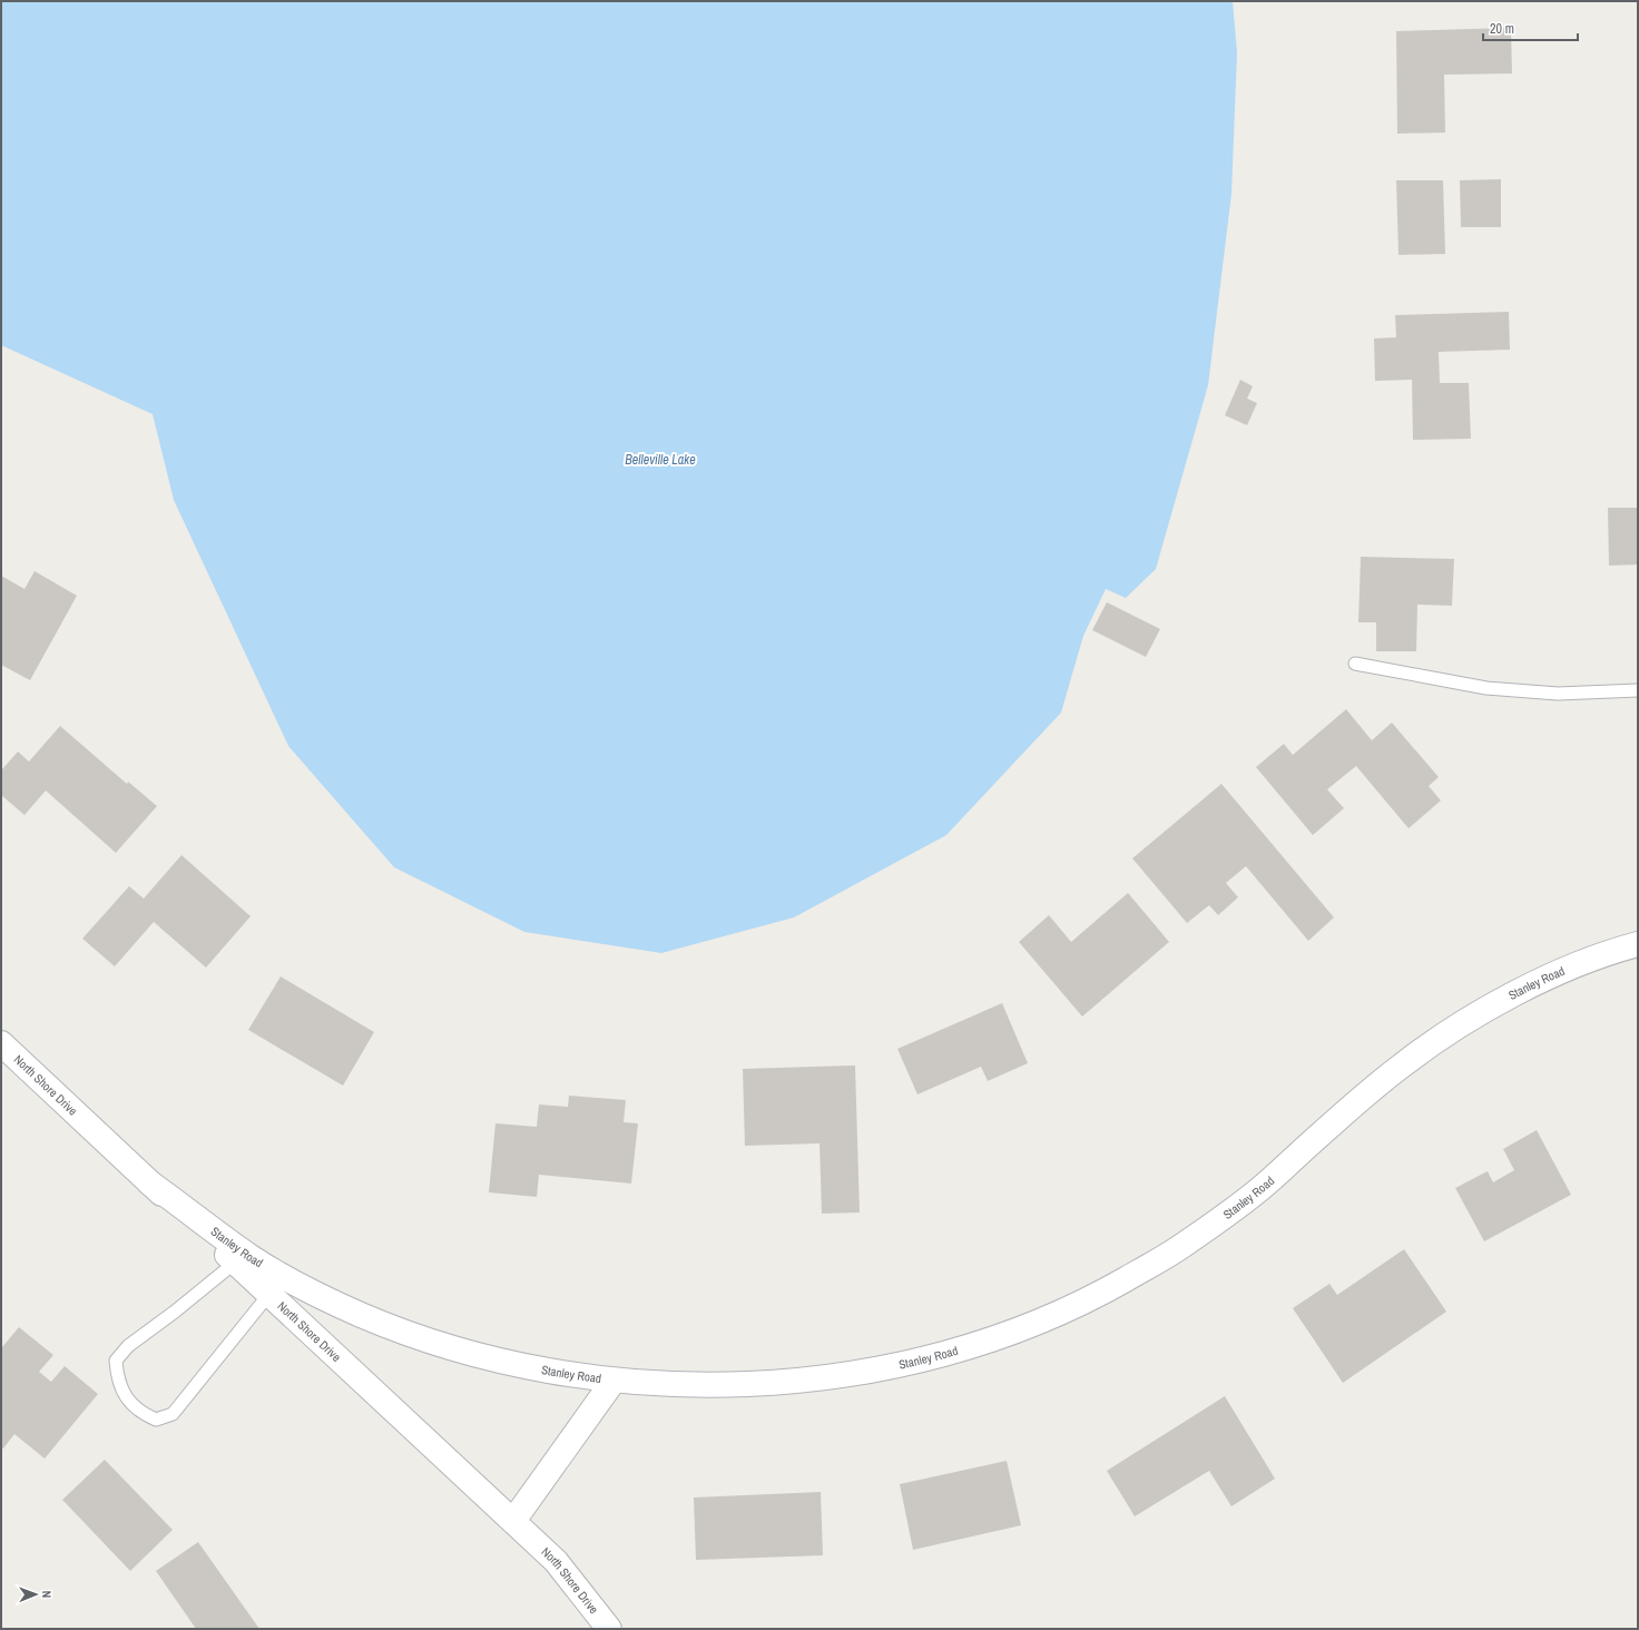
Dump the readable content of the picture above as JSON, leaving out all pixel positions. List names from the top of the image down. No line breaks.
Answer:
{"streets":{"street":["Stanley Road","North Shore Drive"]},"crossings":[["Stanley Road","North Shore Drive"]],"water":["Belleville Lake"],"scale_bar":"20 m","north":"right"}
